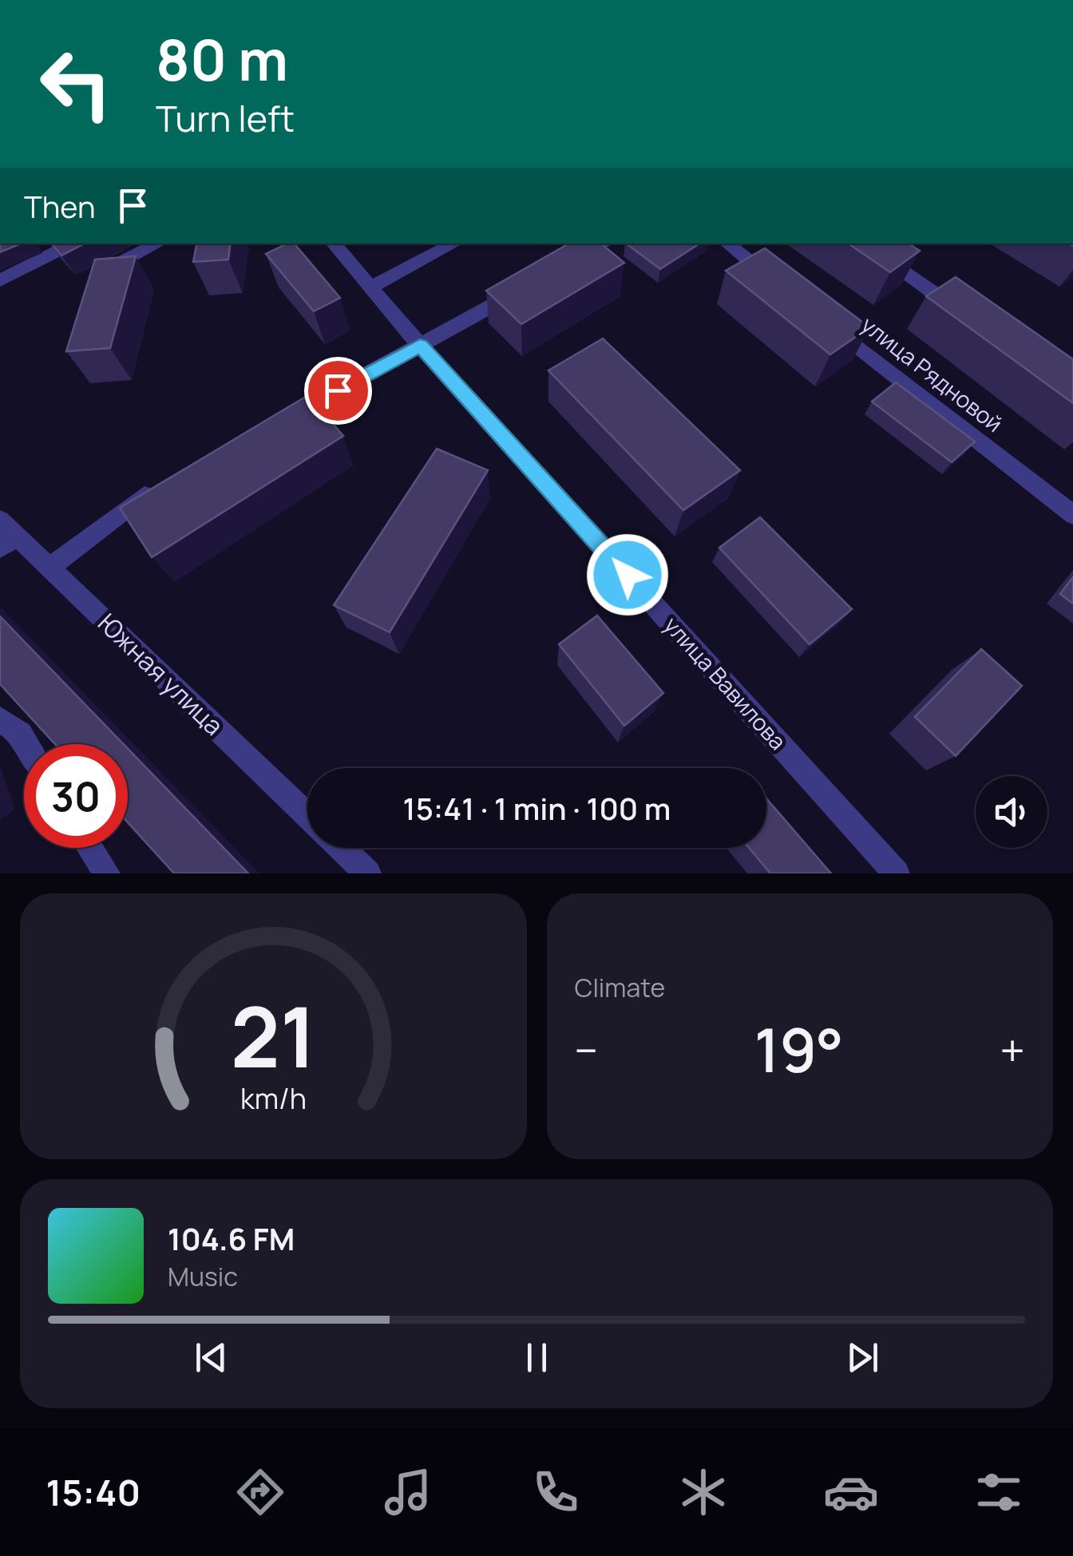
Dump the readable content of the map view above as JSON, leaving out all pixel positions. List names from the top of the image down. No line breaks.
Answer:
{"streets":{"street":["улица Рядновой","Южная улица","улица Вавилова"]},"page":{"turn":["80 m","Turn left"],"then":"Then","limit":"30","trip":"15:41 · 1 min · 100 m","tile":"Climate","heat":["−","19°","+"],"song":["104.6 FM","Music"],"tabs":"15:40","gauge":["21","km/h"]}}
